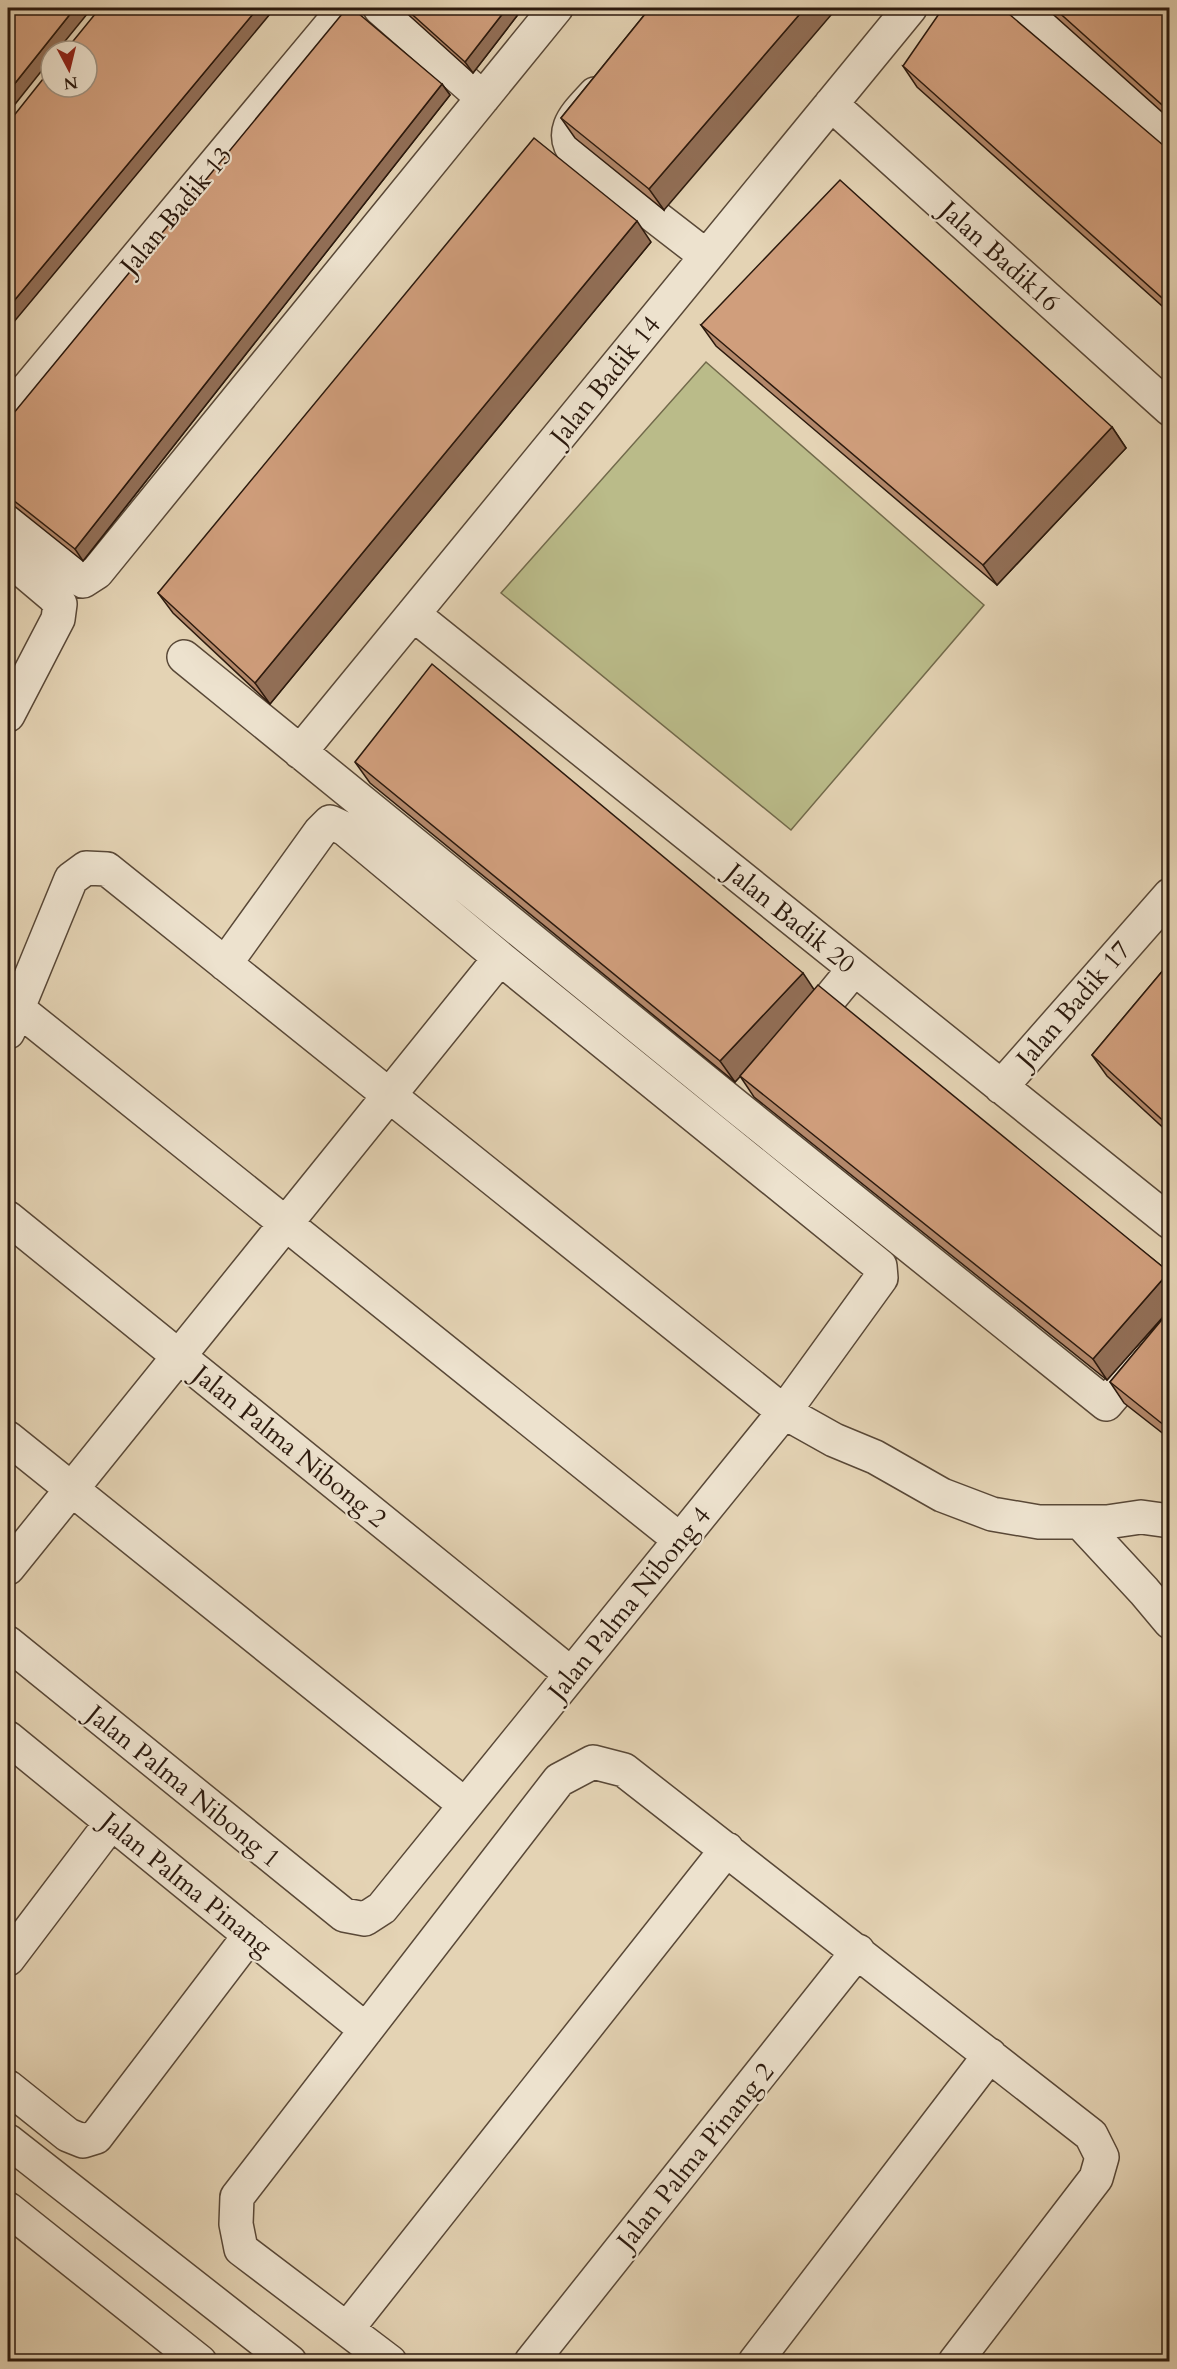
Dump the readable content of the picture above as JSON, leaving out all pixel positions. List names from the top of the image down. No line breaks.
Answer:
{"streets":{"street":["Jalan Badik 13","Jalan Badik16","Jalan Badik 14","Jalan Badik 20","Jalan Badik 17","Jalan Palma Nibong 2","Jalan Palma Nibong 4","Jalan Palma Nibong 1","Jalan Palma Pinang","Jalan Palma Pinang 2"]},"crossings":[["Jalan Badik16","Jalan Badik 14"],["Jalan Badik 14","Jalan Badik 20"],["Jalan Badik 20","Jalan Badik 17"],["Jalan Palma Nibong 2","Jalan Palma Nibong 4"],["Jalan Palma Nibong 4","Jalan Palma Nibong 1"]],"north":"bottom"}
